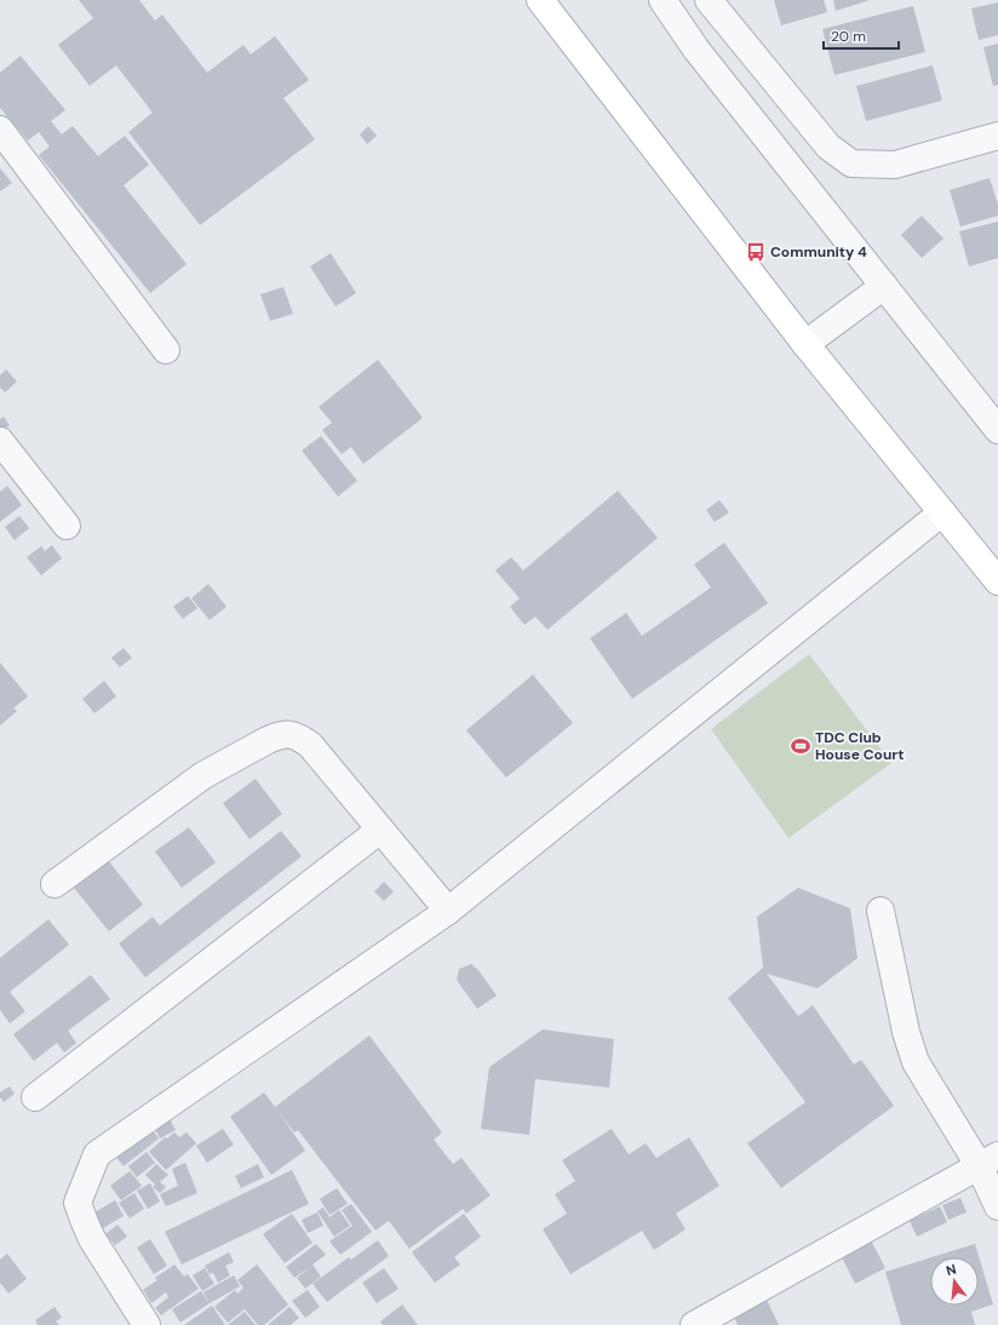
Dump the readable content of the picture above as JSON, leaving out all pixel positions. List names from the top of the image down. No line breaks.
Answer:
{"places":{"bus stop":["Community 4"],"sports":["TDC Club House Court"]},"scale_bar":"20 m","north":"top"}
